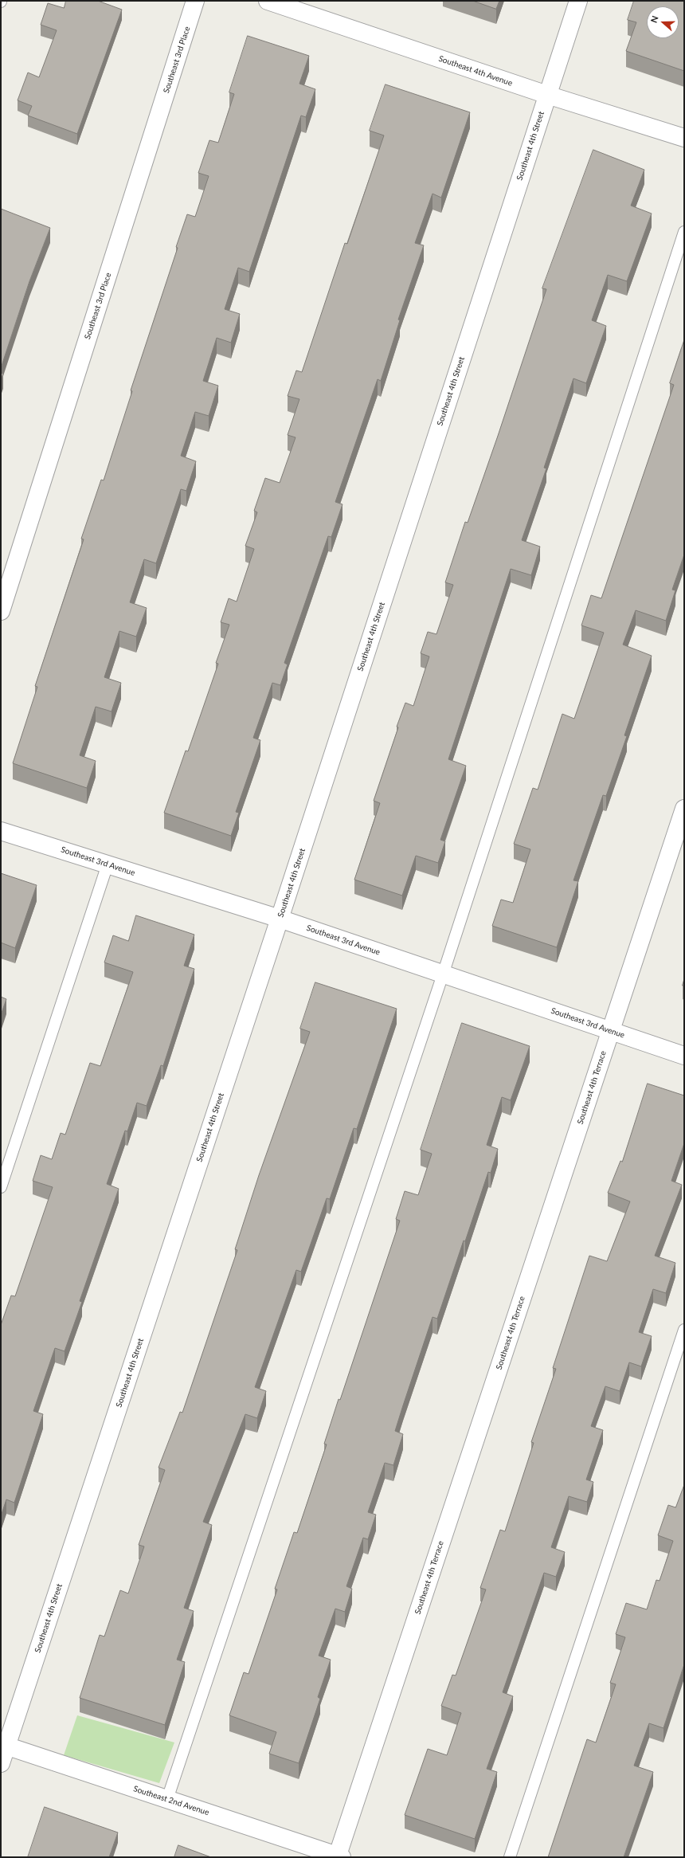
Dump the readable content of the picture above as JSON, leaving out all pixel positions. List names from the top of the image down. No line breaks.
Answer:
{"streets":{"street":["Southeast 3rd Place","Southeast 4th Avenue","Southeast 4th Street","Southeast 3rd Avenue","Southeast 4th Terrace","Southeast 2nd Avenue"]},"crossings":[["Southeast 4th Avenue","Southeast 4th Street"],["Southeast 4th Street","Southeast 3rd Avenue"],["Southeast 4th Street","Southeast 2nd Avenue"],["Southeast 3rd Avenue","Southeast 4th Terrace"],["Southeast 4th Terrace","Southeast 2nd Avenue"]],"north":"left"}
